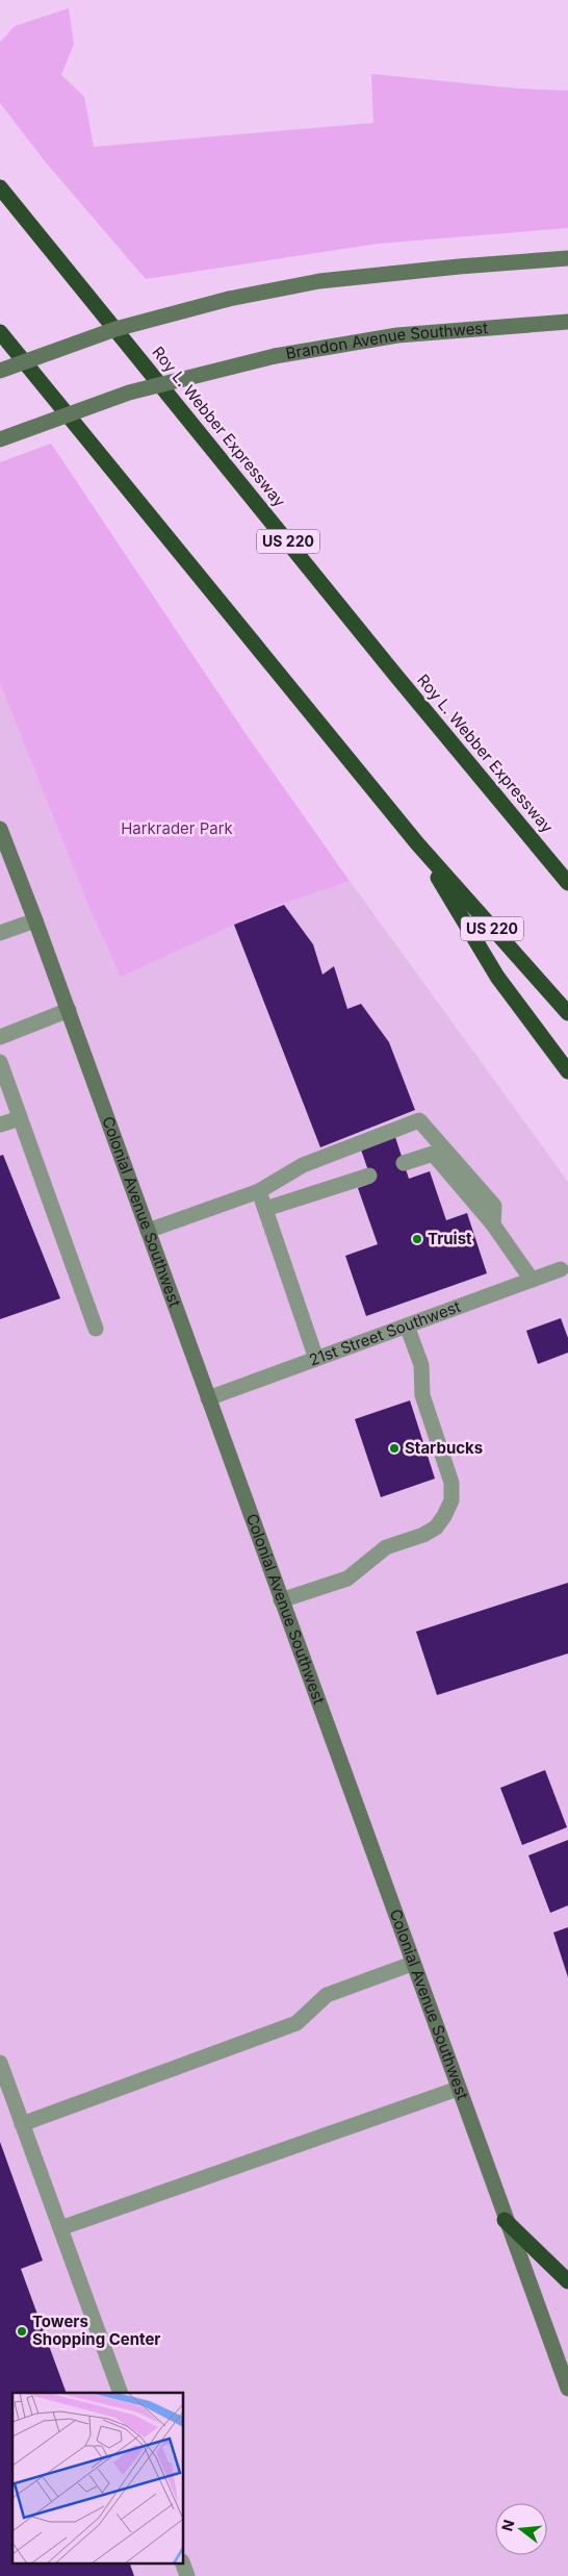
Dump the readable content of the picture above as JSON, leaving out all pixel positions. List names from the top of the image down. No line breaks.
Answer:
{"streets":{"highway":["Roy L. Webber Expressway","US 220"],"main road":["Brandon Avenue Southwest","Colonial Avenue Southwest"],"street":["21st Street Southwest"]},"crossings":[["Colonial Avenue Southwest","21st Street Southwest"]],"parks":["Harkrader Park"],"places":["Truist","Starbucks","Towers Shopping Center"],"north":"left"}
